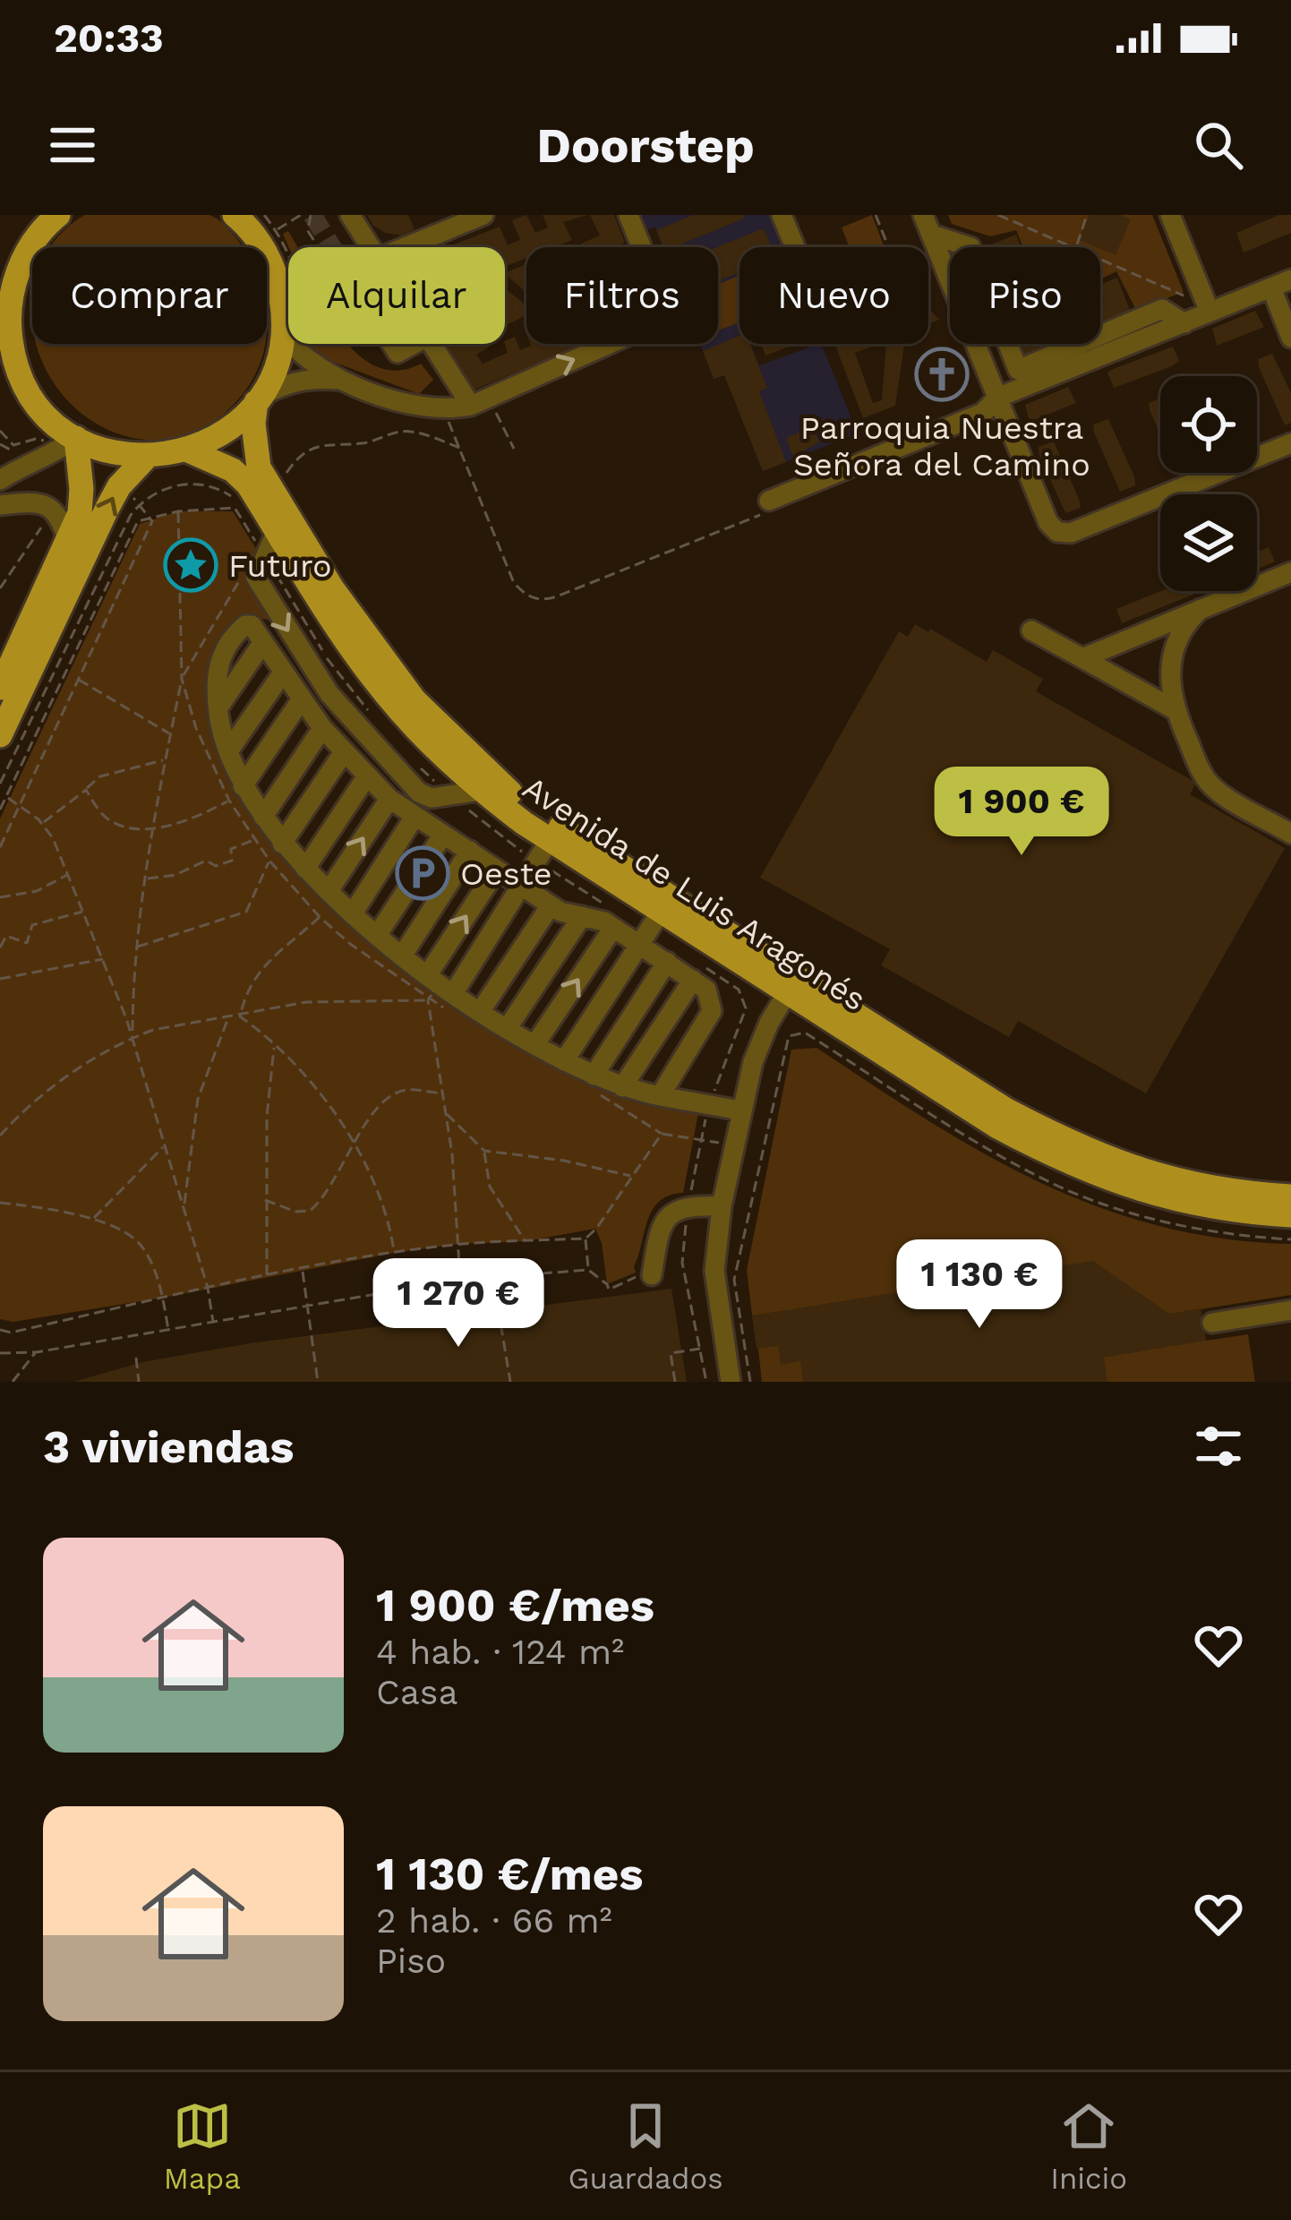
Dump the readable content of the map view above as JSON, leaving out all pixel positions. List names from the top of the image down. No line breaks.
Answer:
{"streets":{"main road":["Avenida de Luis Aragonés"]},"places":{"church":["Parroquia Nuestra Señora del Camino"],"place":["Futuro"],"parking":["Oeste"]},"page":{"status":"20:33","header":"Doorstep","chip":["Comprar","Alquilar","Filtros","Nuevo","Piso"],"price":["1 900 €","1 130 €","1 270 €"],"heading":"3 viviendas","list":[{"name":"1 900 €/mes","note":"4 hab. · 124 m² · Casa"},{"name":"1 130 €/mes","note":"2 hab. · 66 m² · Piso"}],"tabs":["Mapa","Guardados","Inicio"]}}
